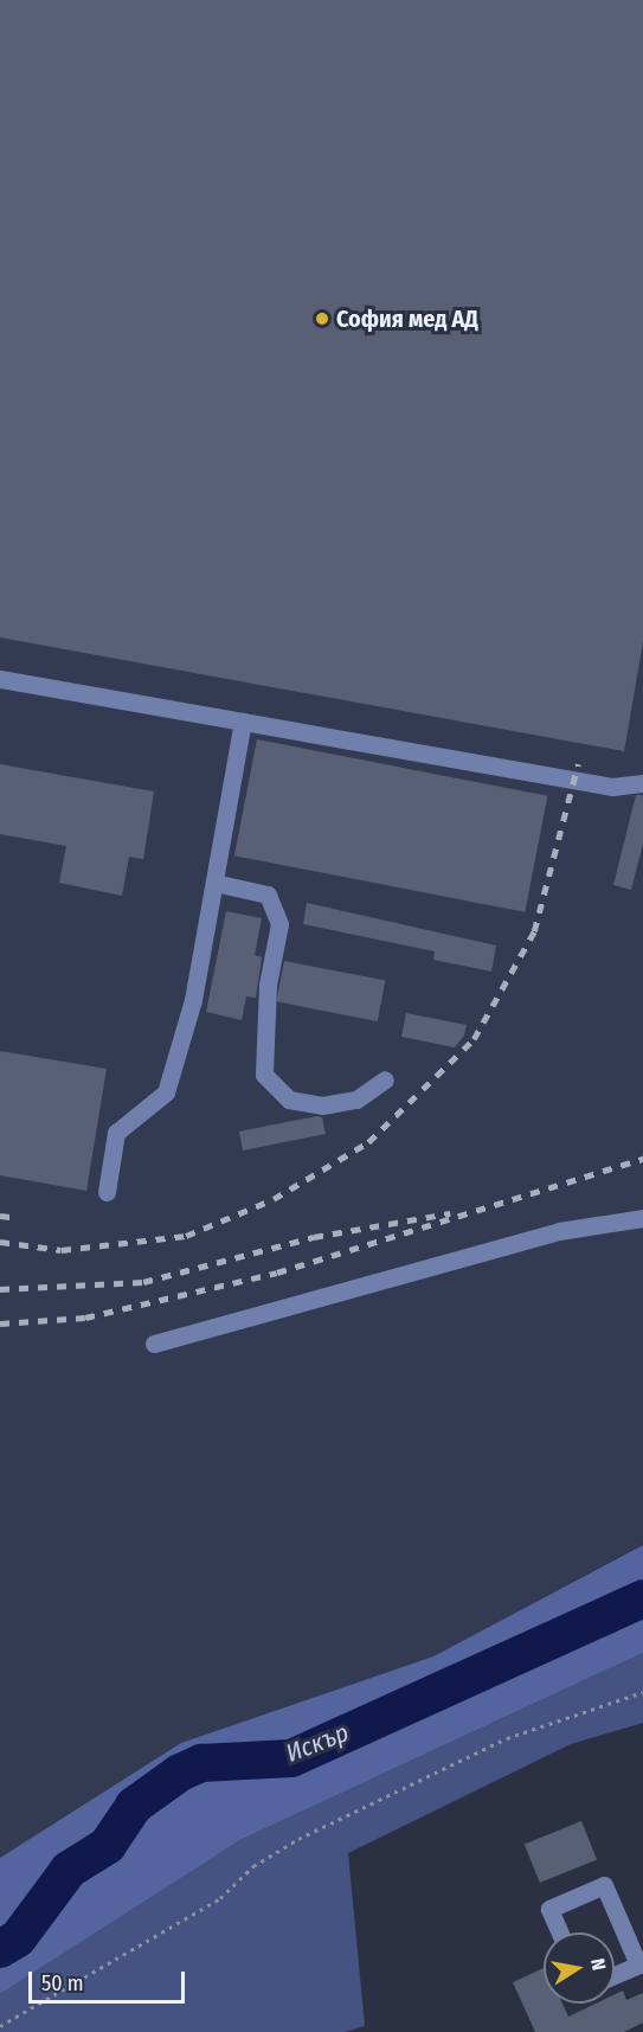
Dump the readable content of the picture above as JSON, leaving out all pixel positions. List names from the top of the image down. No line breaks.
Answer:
{"water":["Искър"],"places":["София мед АД"],"scale_bar":"50 m","north":"right"}
